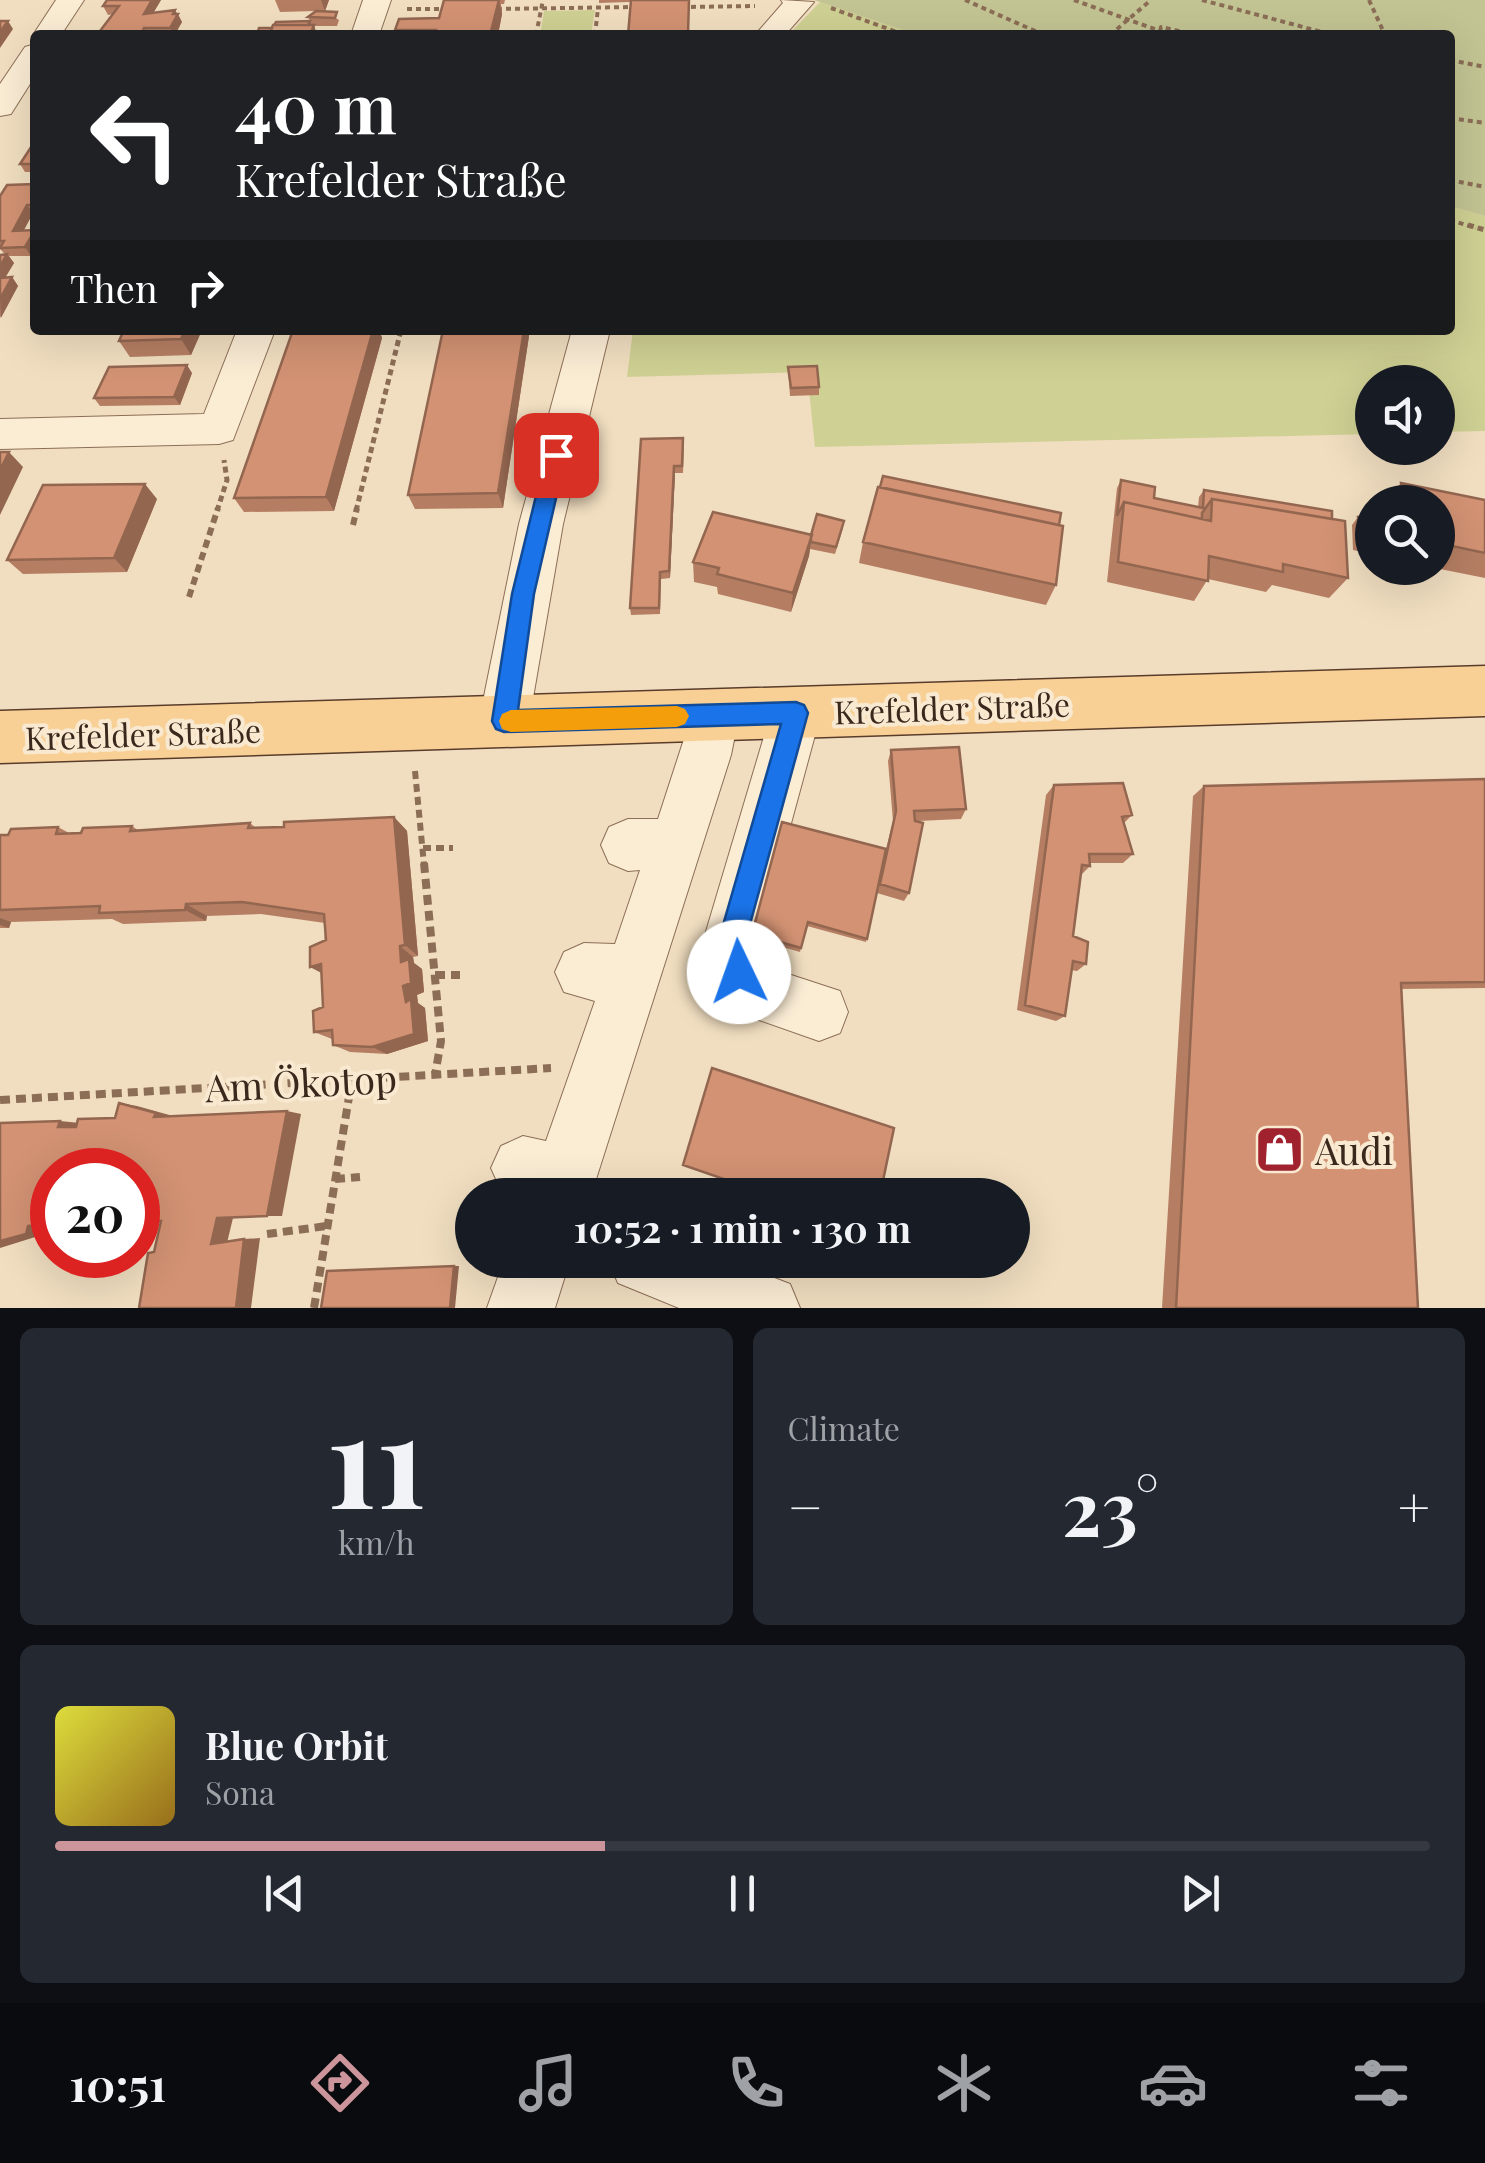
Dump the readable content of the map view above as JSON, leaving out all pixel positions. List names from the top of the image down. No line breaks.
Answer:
{"streets":{"main road":["Krefelder Straße"],"path":["Am Ökotop"]},"places":{"shop":["Audi"]},"page":{"turn":["40 m","Krefelder Straße"],"then":"Then","limit":"20","trip":"10:52 · 1 min · 130 m","tile":[["11","km/h"],"Climate"],"heat":["−","23°","+"],"song":["Blue Orbit","Sona"],"tabs":"10:51"}}
